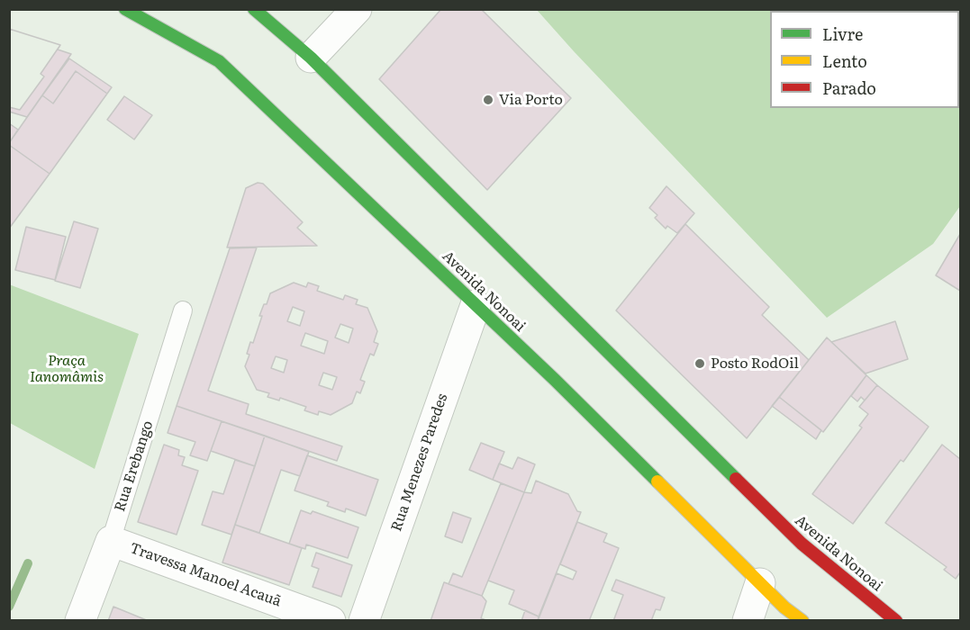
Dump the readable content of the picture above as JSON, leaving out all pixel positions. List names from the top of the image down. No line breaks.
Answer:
{"streets":{"main road":["Avenida Nonoai"],"street":["Rua Menezes Paredes","Rua Erebango","Travessa Manoel Acauã"]},"crossings":[["Avenida Nonoai","Rua Menezes Paredes"],["Rua Erebango","Travessa Manoel Acauã"]],"parks":["Praça Ianomâmis"],"places":["Via Porto","Posto RodOil"],"legend":["Livre","Lento","Parado"]}
